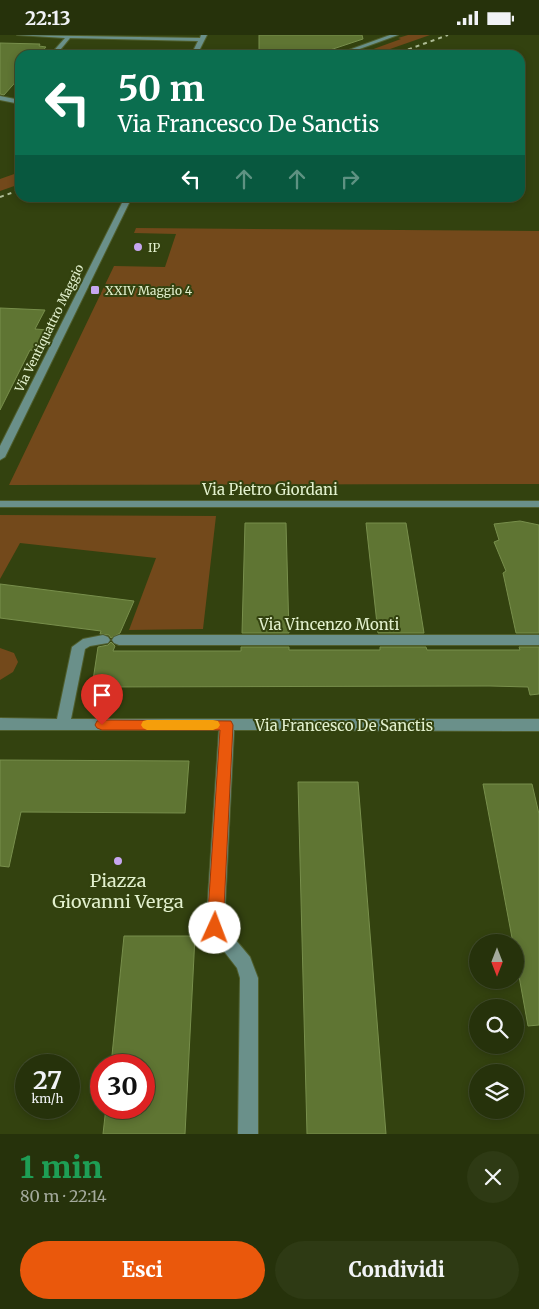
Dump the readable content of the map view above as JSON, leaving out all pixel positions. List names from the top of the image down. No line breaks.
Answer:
{"streets":{"street":["Via Ventiquattro Maggio","Via Pietro Giordani","Via Vincenzo Monti","Via Francesco De Sanctis"]},"places":{"other":["IP","Piazza Giovanni Verga"],"transit":["XXIV Maggio 4"]},"north":"bottom","page":{"status":"22:13","turn":["50 m","Via Francesco De Sanctis"],"speed":"27 km/h","limit":"30","heading":["1 min","80 m · 22:14"],"buttons":["Esci","Condividi"]}}
